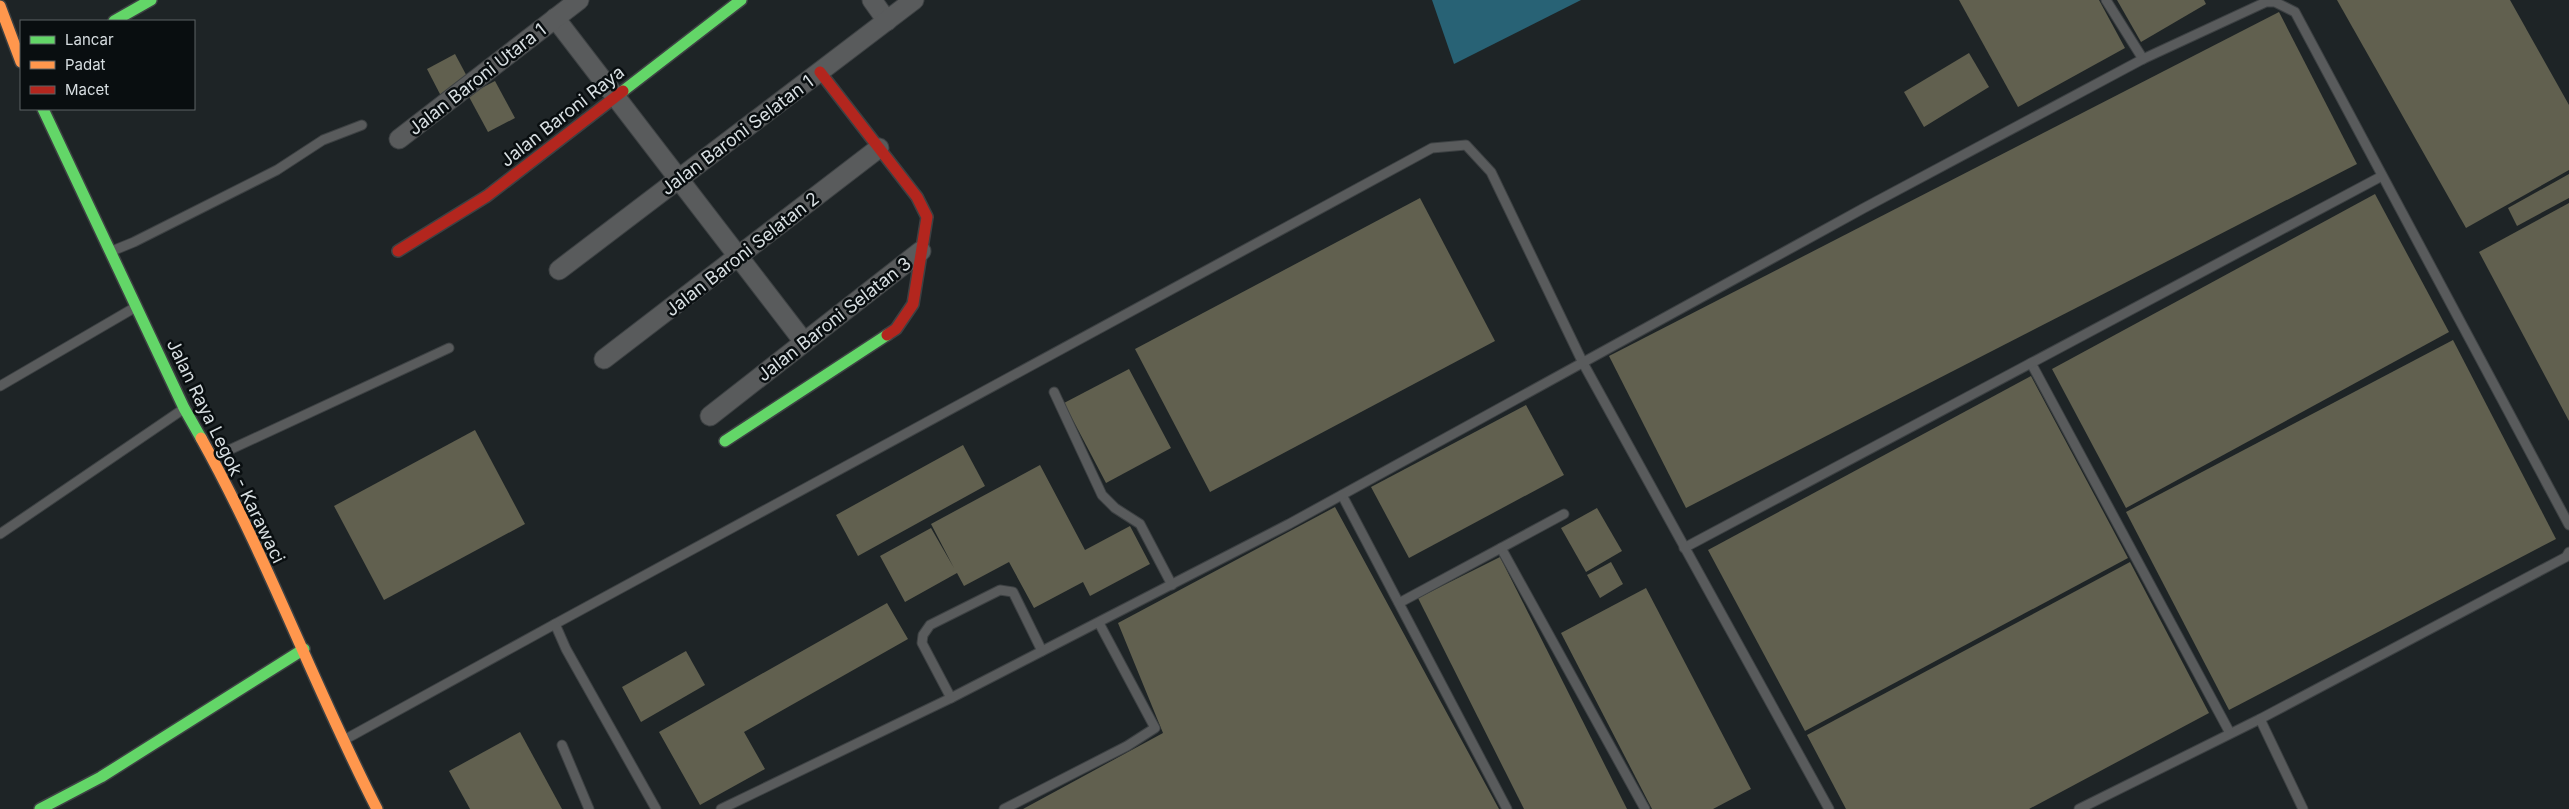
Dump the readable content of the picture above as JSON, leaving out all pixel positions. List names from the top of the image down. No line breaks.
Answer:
{"streets":{"street":["Jalan Baroni Utara 1","Jalan Baroni Raya","Jalan Baroni Selatan 1","Jalan Baroni Selatan 2","Jalan Baroni Selatan 3","Jalan Raya Legok - Karawaci"]},"legend":["Lancar","Padat","Macet"]}
